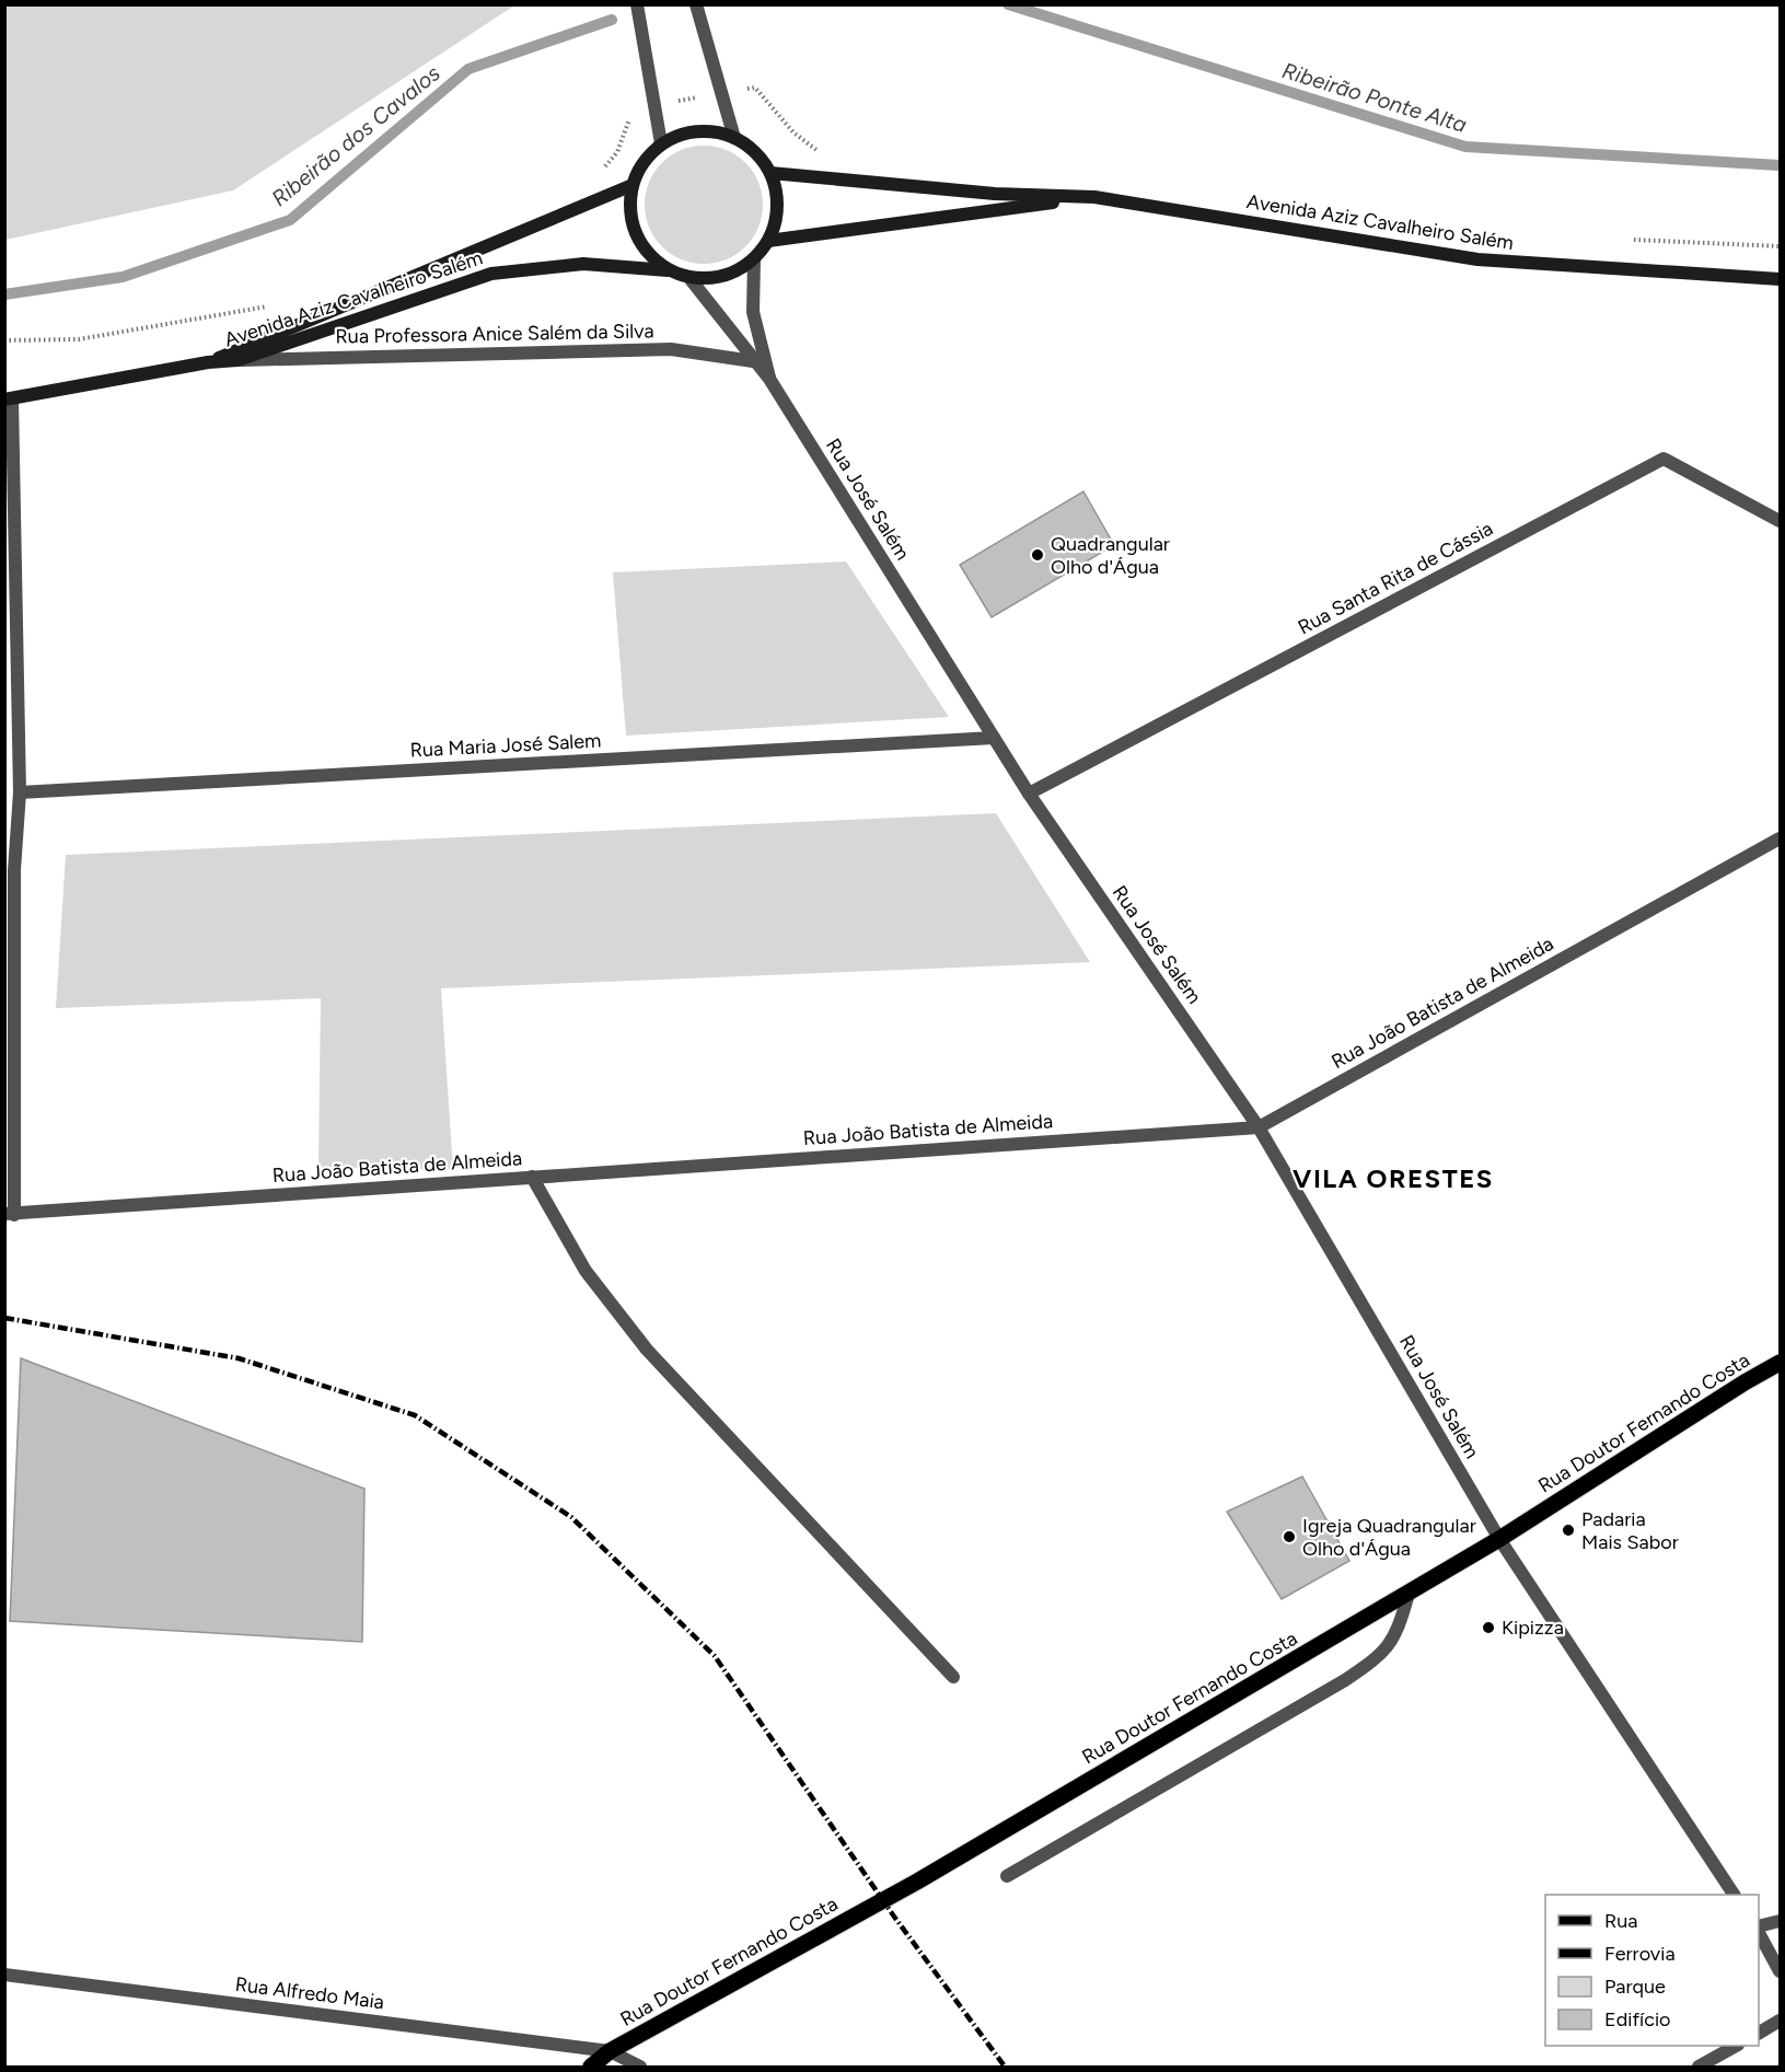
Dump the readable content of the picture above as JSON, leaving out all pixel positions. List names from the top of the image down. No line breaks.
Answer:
{"streets":{"main road":["Avenida Aziz Cavalheiro Salém","Rua Doutor Fernando Costa"],"street":["Rua Professora Anice Salém da Silva","Rua José Salém","Rua Santa Rita de Cássia","Rua Maria José Salem","Rua João Batista de Almeida","Rua Alfredo Maia"]},"crossings":[["Avenida Aziz Cavalheiro Salém","Rua Professora Anice Salém da Silva"],["Rua José Salém","Rua Santa Rita de Cássia"],["Rua José Salém","Rua Maria José Salem"],["Rua José Salém","Rua João Batista de Almeida"],["Rua José Salém","Rua Doutor Fernando Costa"],["Rua Doutor Fernando Costa","Rua Alfredo Maia"]],"districts":["VILA ORESTES"],"water":["Ribeirão Ponte Alta","Ribeirão dos Cavalos"],"places":["Quadrangular Olho d'Água","Padaria Mais Sabor","Igreja Quadrangular Olho d'Água","Kipizza"],"legend":["Rua","Ferrovia","Parque","Edifício"]}
